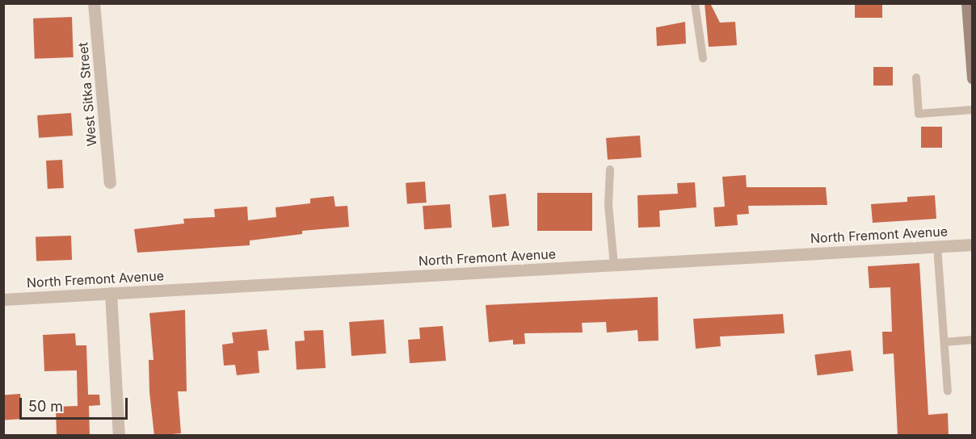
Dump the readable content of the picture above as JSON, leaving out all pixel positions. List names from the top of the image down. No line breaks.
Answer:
{"streets":{"street":["West Sitka Street","North Fremont Avenue"]},"scale_bar":"50 m"}
